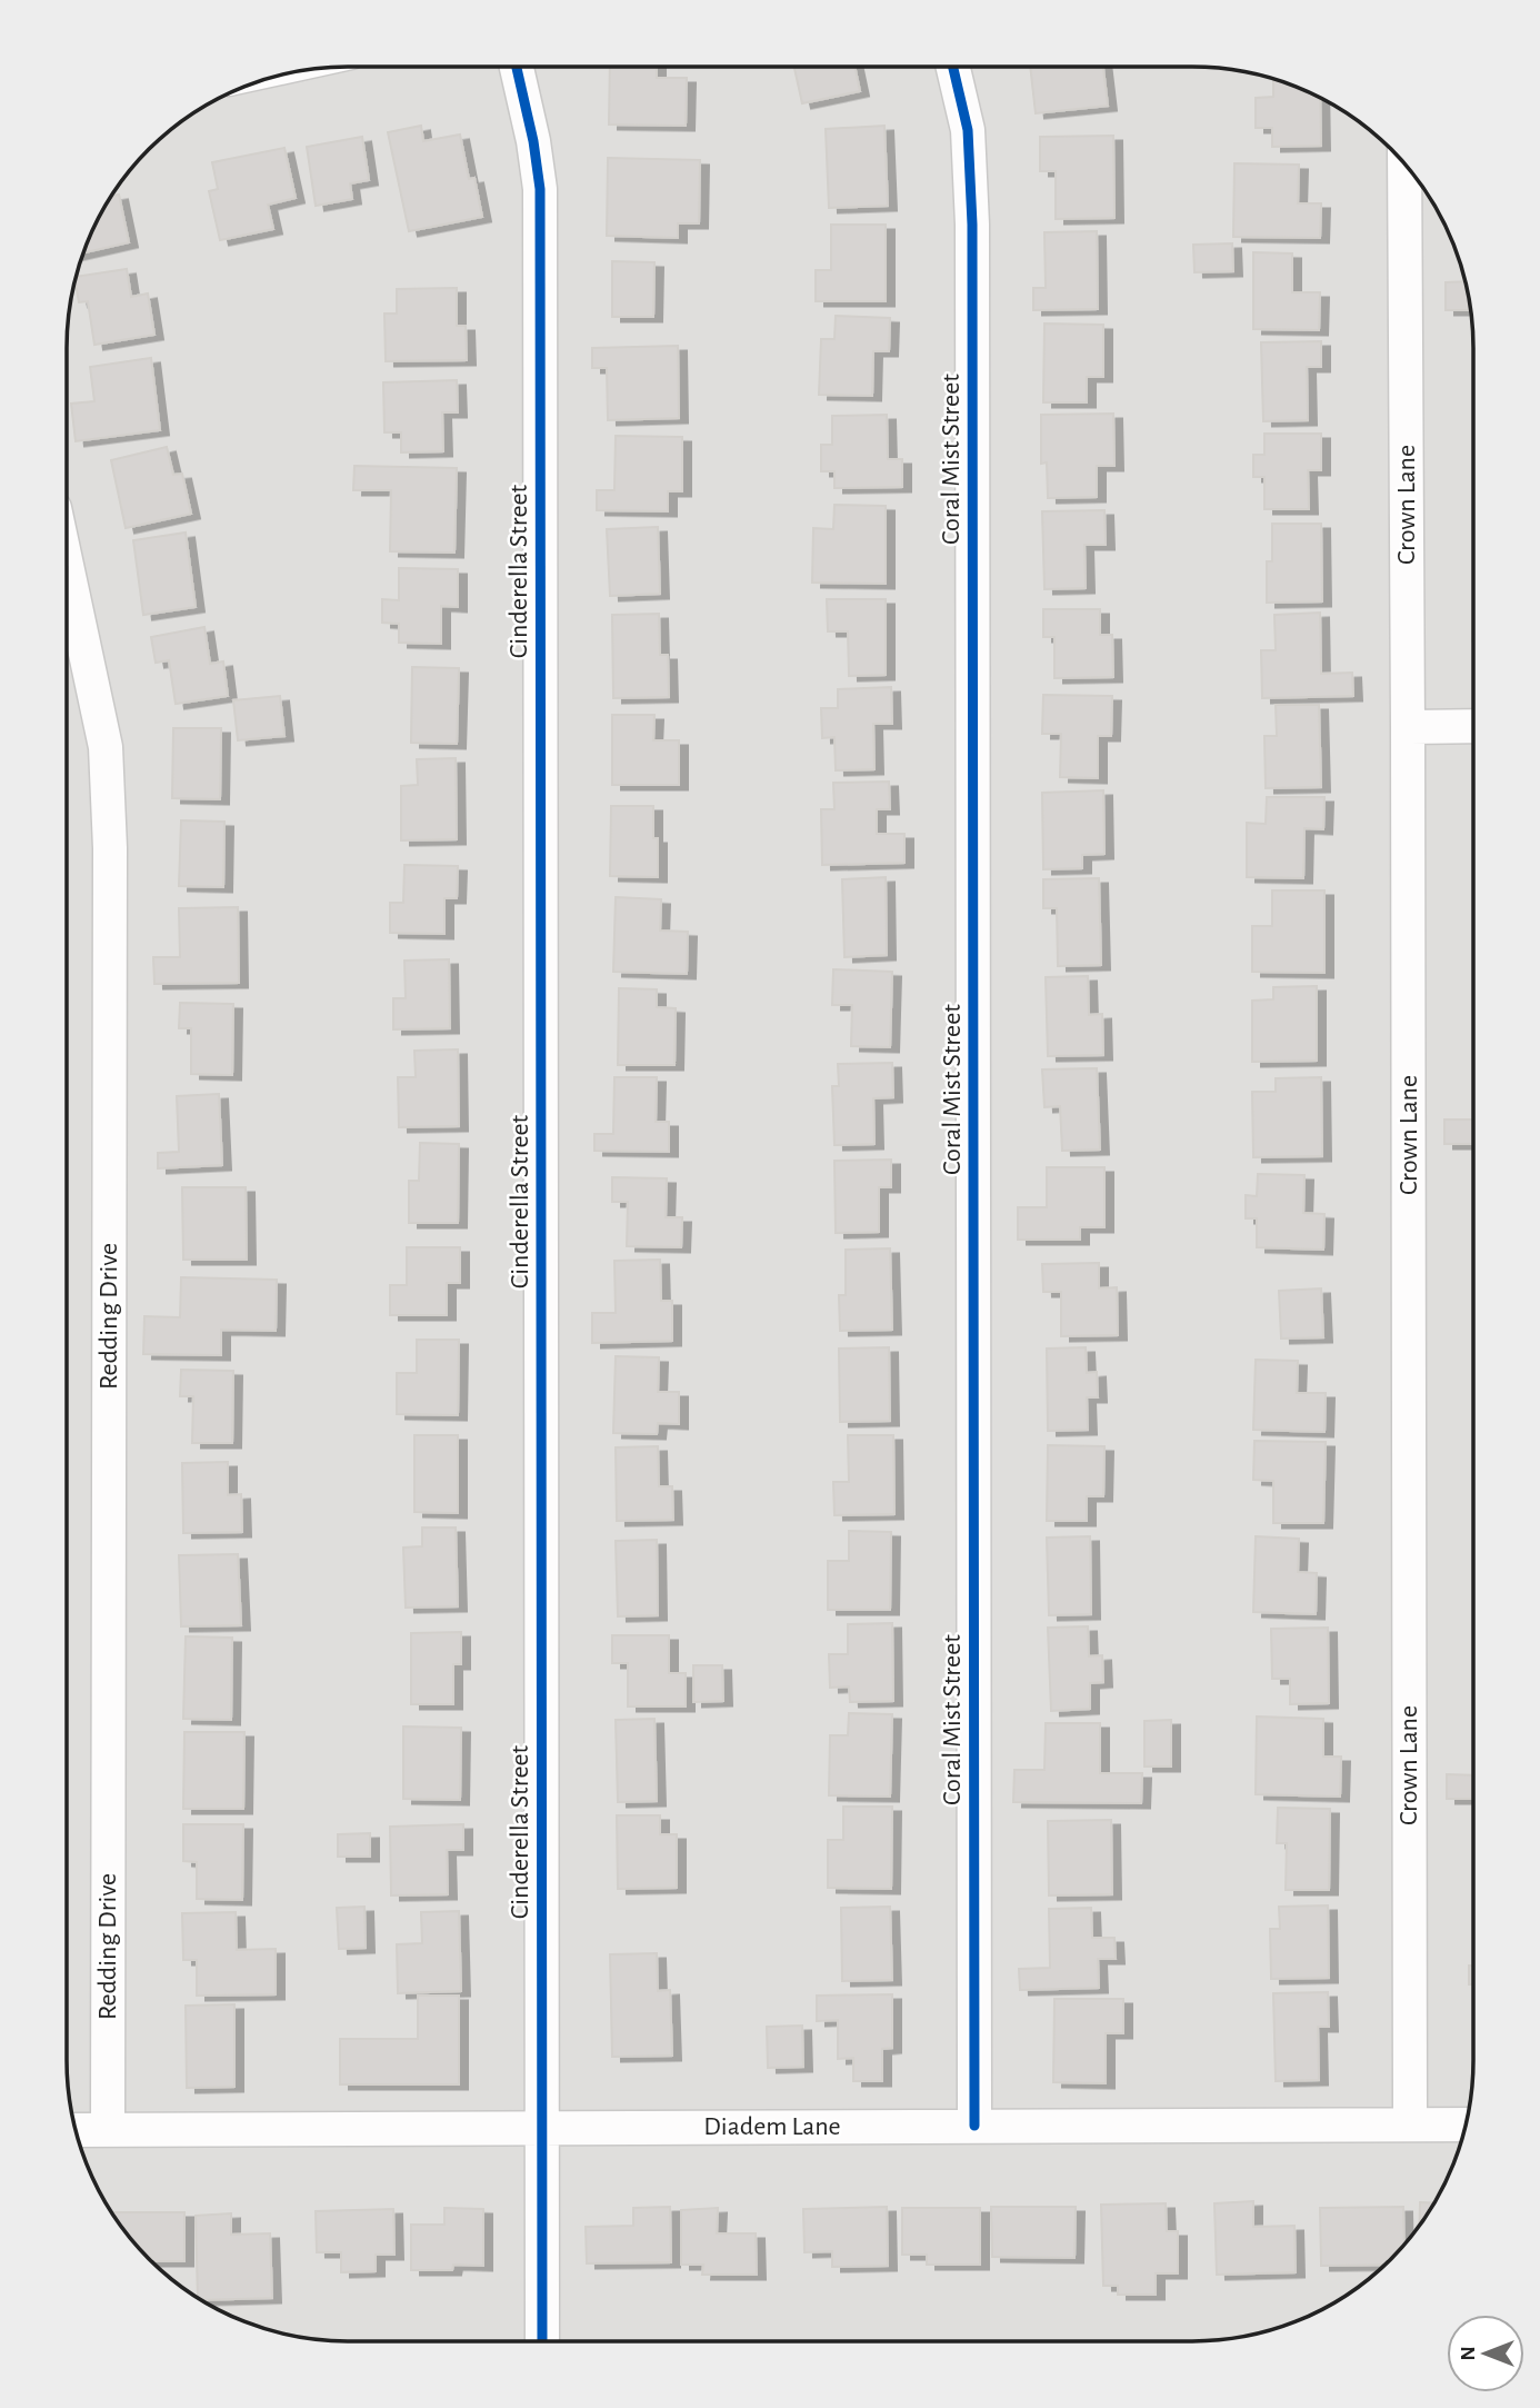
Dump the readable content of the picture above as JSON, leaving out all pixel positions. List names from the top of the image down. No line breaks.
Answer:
{"streets":{"street":["Coral Mist Street","Crown Lane","Cinderella Street","Redding Drive","Diadem Lane"]},"crossings":[["Coral Mist Street","Diadem Lane"],["Crown Lane","Diadem Lane"],["Cinderella Street","Diadem Lane"],["Redding Drive","Diadem Lane"]],"north":"left"}
